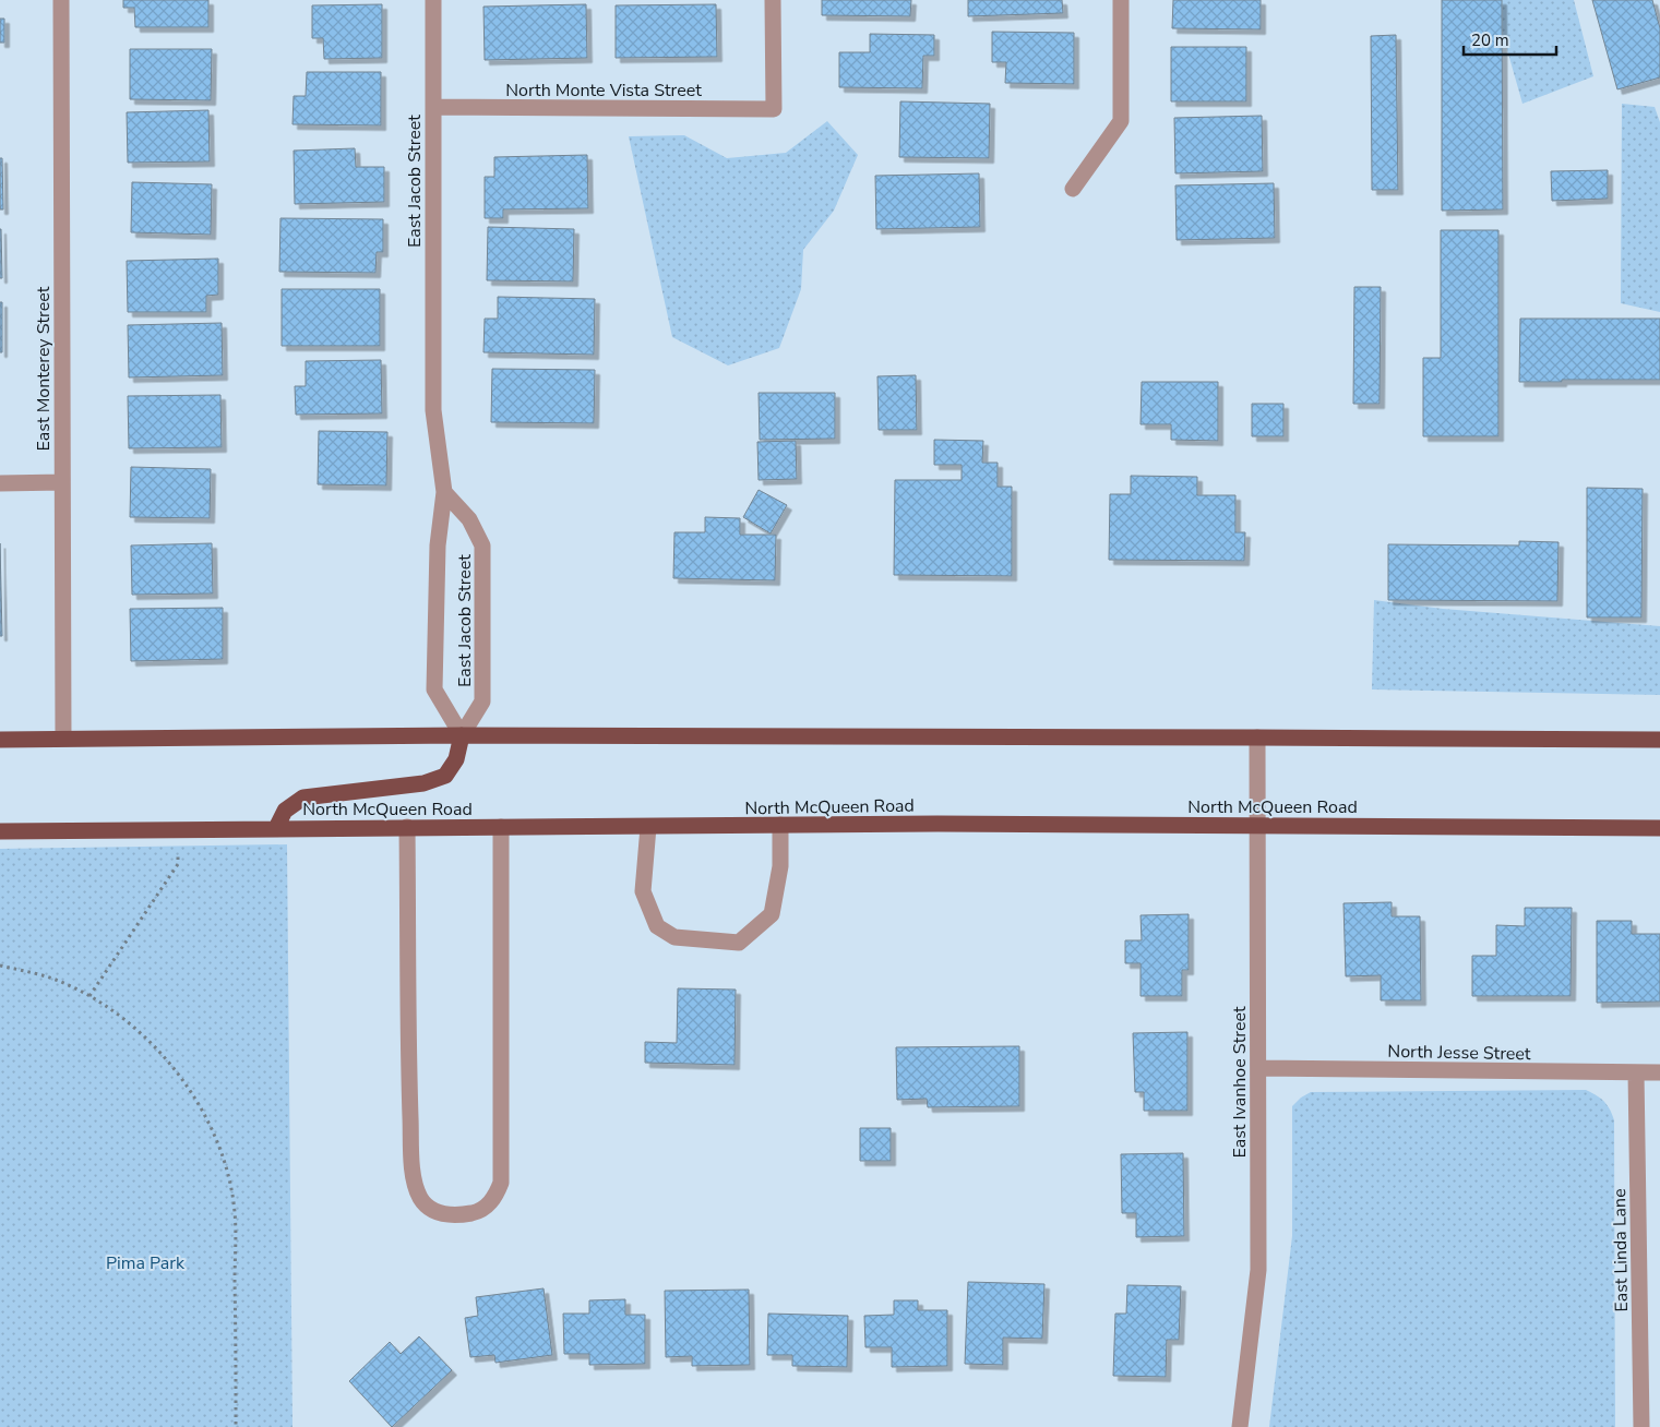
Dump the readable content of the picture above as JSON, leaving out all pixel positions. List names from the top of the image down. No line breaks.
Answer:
{"streets":{"main road":["North McQueen Road"],"street":["North Monte Vista Street","East Jacob Street","East Monterey Street","North Jesse Street","East Ivanhoe Street","East Linda Lane"]},"crossings":[["North Monte Vista Street","East Jacob Street"],["North McQueen Road","East Ivanhoe Street"],["North Jesse Street","East Ivanhoe Street"],["North Jesse Street","East Linda Lane"]],"parks":["Pima Park"],"scale_bar":"20 m"}
